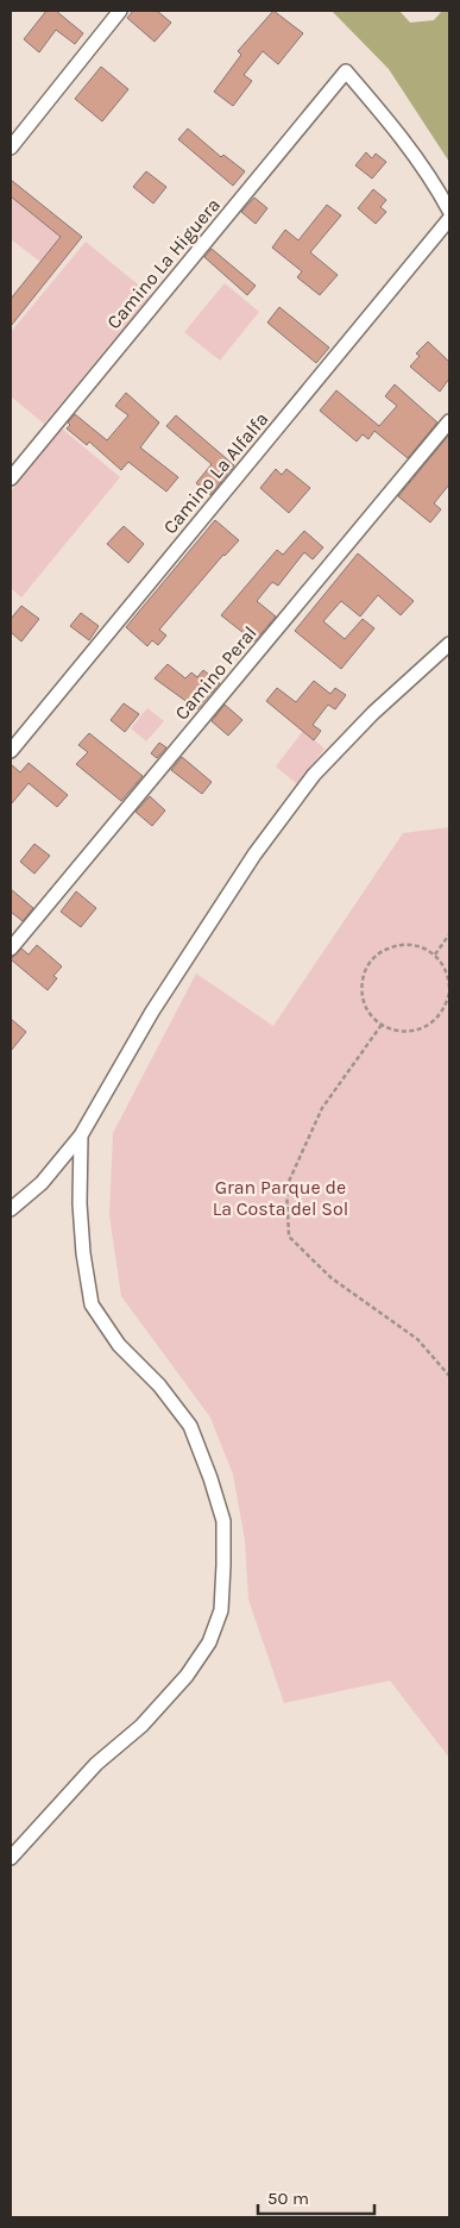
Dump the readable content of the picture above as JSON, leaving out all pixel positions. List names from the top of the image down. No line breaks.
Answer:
{"streets":{"street":["Camino La Higuera","Camino La Alfalfa","Camino Peral"]},"parks":["Gran Parque de La Costa del Sol"],"scale_bar":"50 m"}
